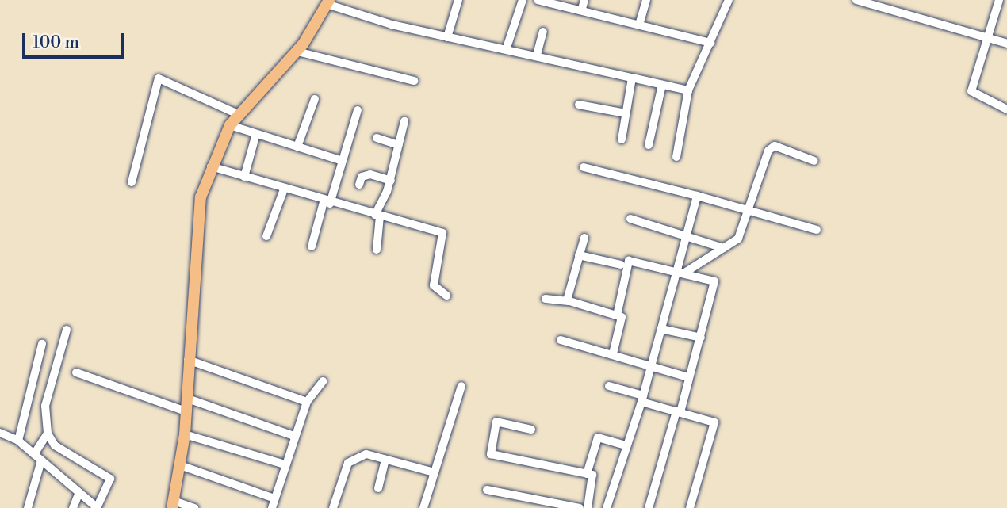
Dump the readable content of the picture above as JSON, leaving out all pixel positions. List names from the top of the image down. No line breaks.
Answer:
{"scale_bar":"100 m"}
